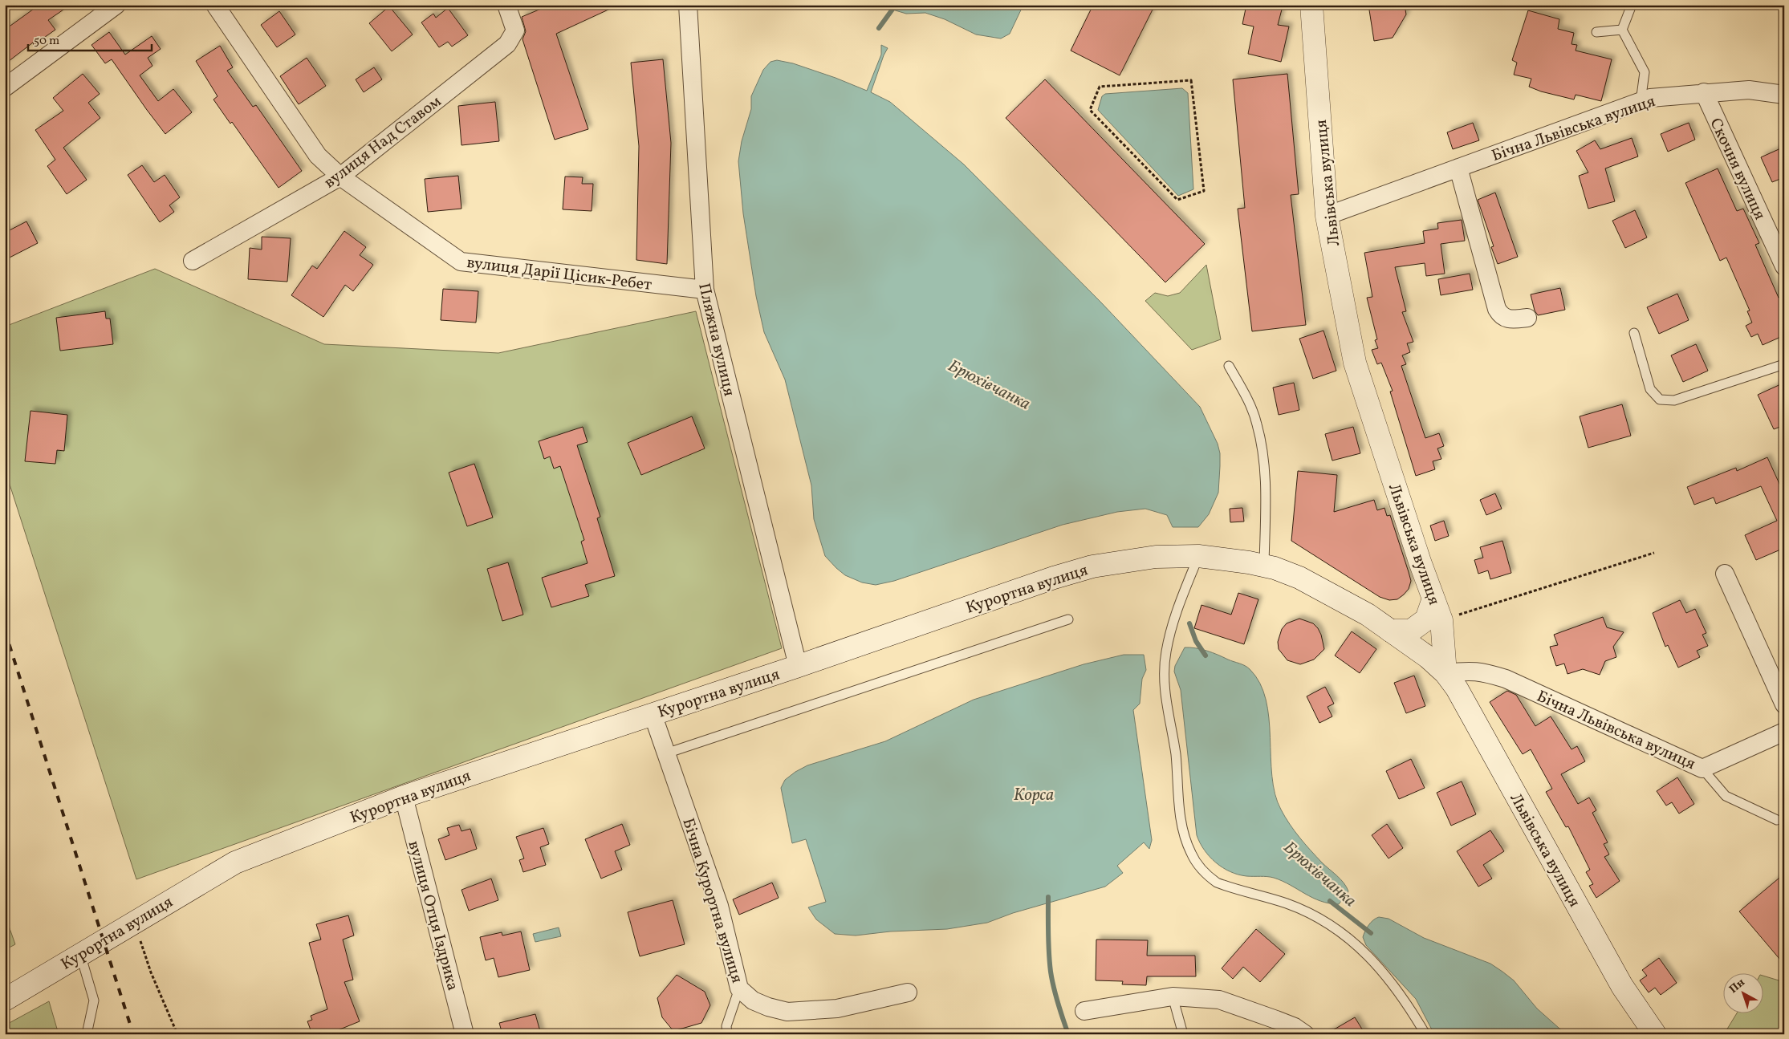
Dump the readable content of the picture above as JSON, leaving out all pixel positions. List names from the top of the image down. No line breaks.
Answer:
{"streets":{"main road":["Львівська вулиця","Курортна вулиця"],"street":["Бічна Львівська вулиця","вулиця Над Ставом","Скочня вулиця","вулиця Дарії Цісик-Ребет","Пляжна вулиця","Бічна Курортна вулиця","вулиця Отця Іздрика"]},"crossings":[["Бічна Львівська вулиця","Скочня вулиця"],["Бічна Львівська вулиця","Львівська вулиця"],["Бічна Львівська вулиця","Курортна вулиця"],["вулиця Над Ставом","вулиця Дарії Цісик-Ребет"],["Львівська вулиця","Курортна вулиця"],["вулиця Дарії Цісик-Ребет","Пляжна вулиця"],["Пляжна вулиця","Курортна вулиця"],["Курортна вулиця","Бічна Курортна вулиця"],["Курортна вулиця","вулиця Отця Іздрика"]],"water":["Брюхівчанка","Корса"],"scale_bar":"50 m","north":"top left"}
